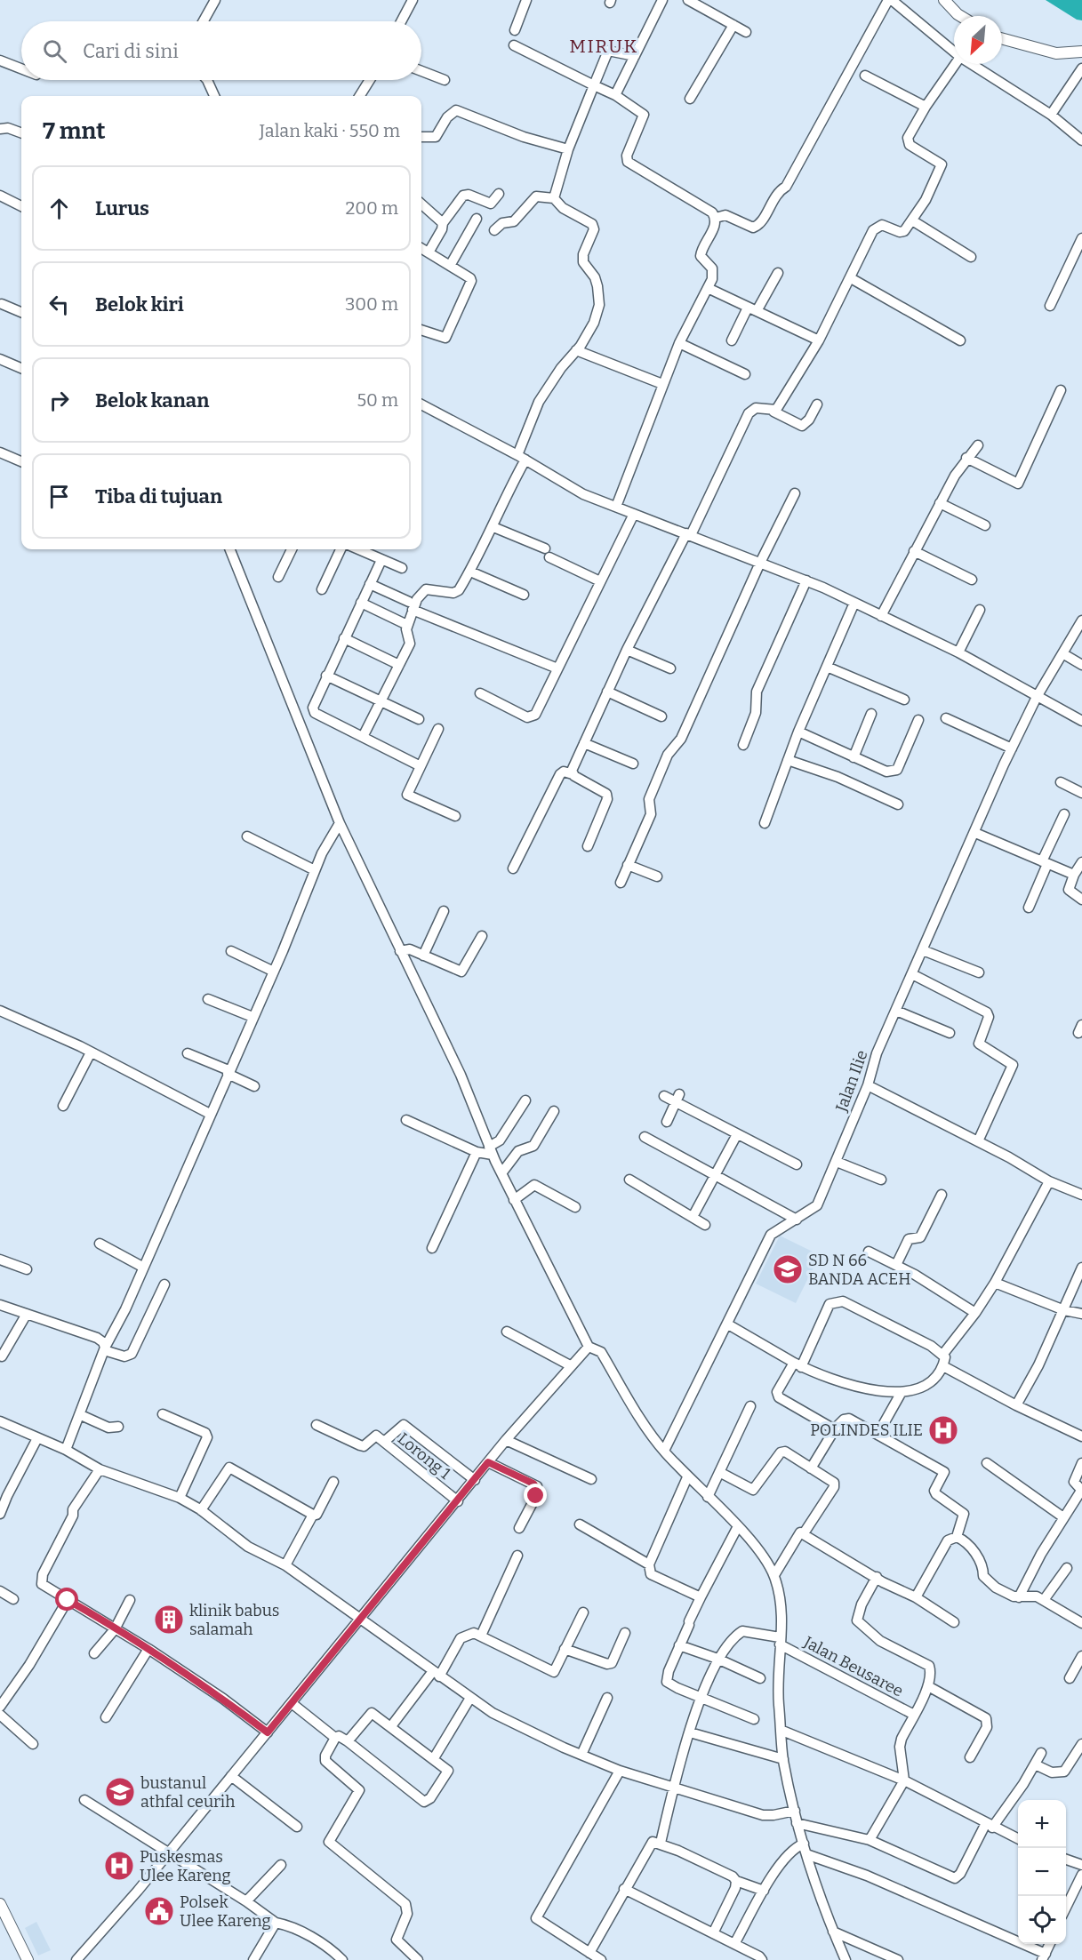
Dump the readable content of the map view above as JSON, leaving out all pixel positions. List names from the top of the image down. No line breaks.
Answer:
{"streets":{"street":["Jalan Ilie","Lorong 1","Jalan Beusaree"]},"districts":["MIRUK"],"places":{"school or university":["SD N 66 BANDA ACEH","bustanul athfal ceurih"],"hospital":["POLINDES ILIE","Puskesmas Ulee Kareng"],"building":["klinik babus salamah"],"public building":["Polsek Ulee Kareng"]},"north":"bottom left","page":{"search":"Cari di sini","heading":["7 mnt","Jalan kaki · 550 m"],"list":[["Lurus","200 m"],["Belok kiri","300 m"],["Belok kanan","50 m"],"Tiba di tujuan"],"map_buttons":["+","−"]}}
